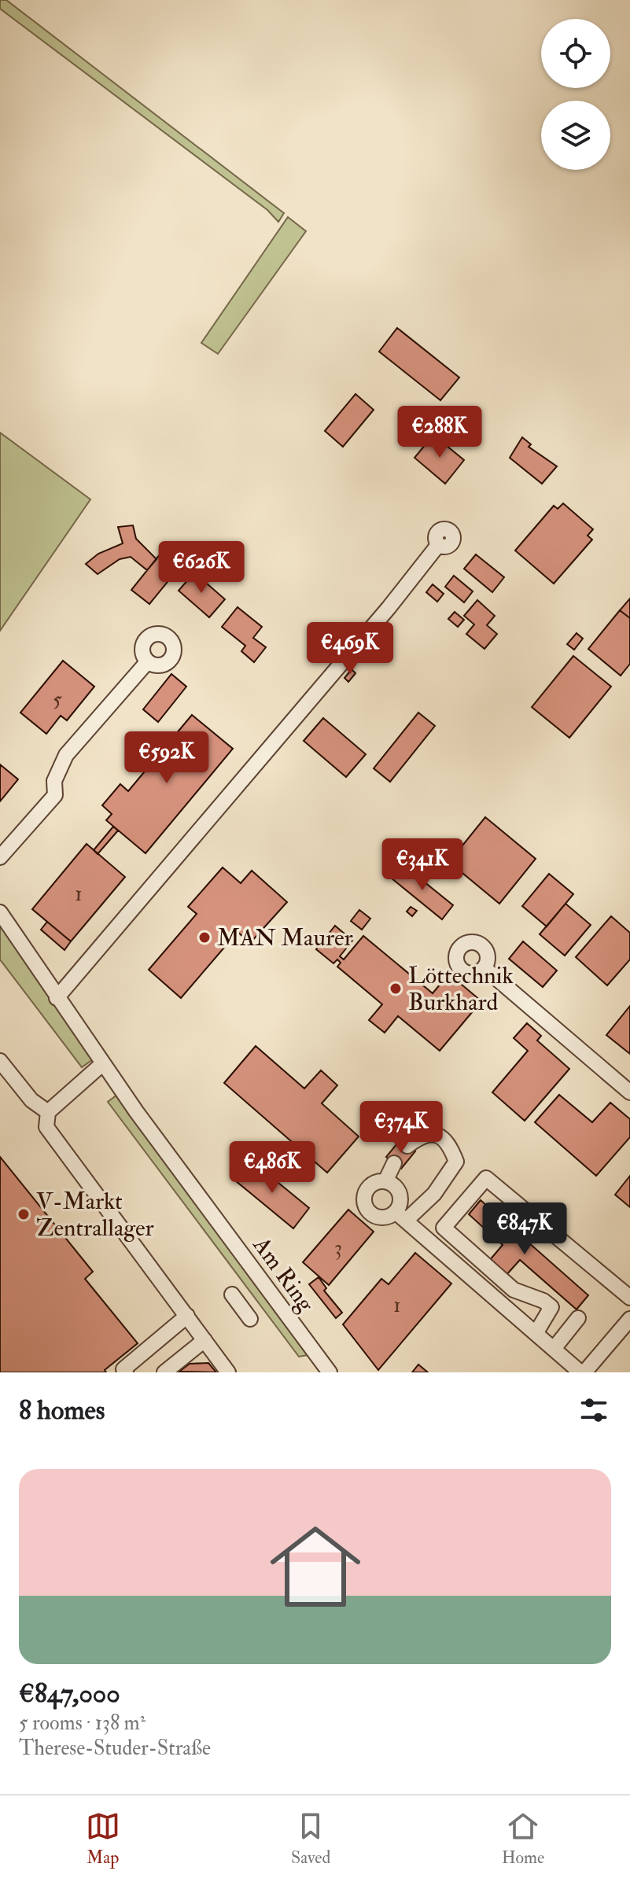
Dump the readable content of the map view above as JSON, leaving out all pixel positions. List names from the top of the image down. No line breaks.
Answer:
{"streets":{"street":["Am Ring"]},"places":["MAN Maurer","Löttechnik Burkhard","V-Markt Zentrallager"],"house_numbers":["5","1","3","1"],"page":{"price":["€288K","€626K","€469K","€592K","€341K","€374K","€486K","€847K"],"heading":"8 homes","list":[{"name":"€847,000","note":"5 rooms · 138 m² · Therese-Studer-Straße"}],"tabs":["Map","Saved","Home"]}}
